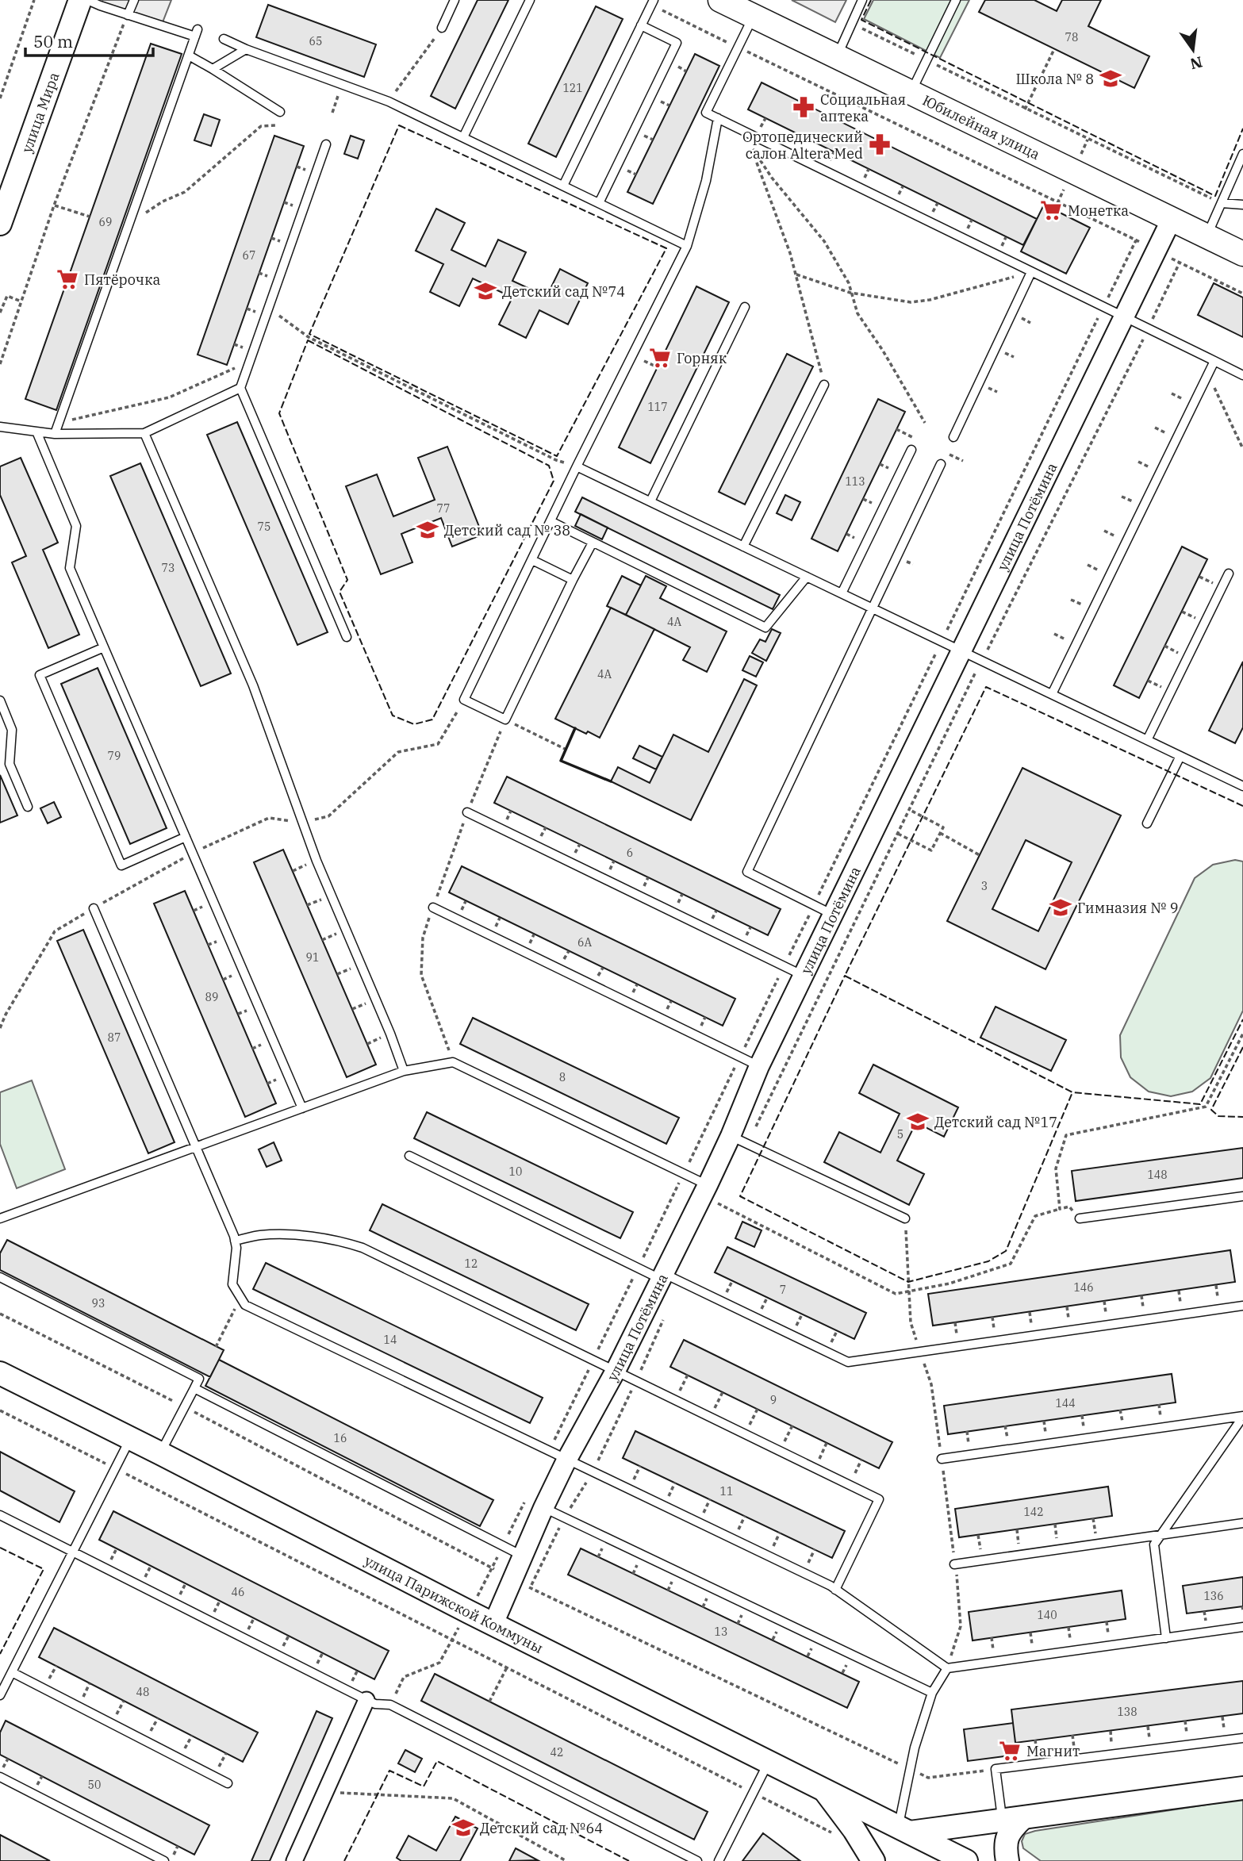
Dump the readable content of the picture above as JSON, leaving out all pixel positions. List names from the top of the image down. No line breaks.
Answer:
{"streets":{"main road":["улица Мира","Юбилейная улица","улица Парижской Коммуны"],"street":["улица Потёмина"]},"crossings":[["Юбилейная улица","улица Потёмина"],["улица Потёмина","улица Парижской Коммуны"]],"places":{"school or university":["Школа № 8","Детский сад №74","Детский сад № 38","Гимназия № 9","Детский сад №17","Детский сад №64"],"pharmacy":["Социальная аптека","Ортопедический салон Altera Med"],"supermarket":["Монетка","Пятёрочка","Горняк","Магнит"]},"house_numbers":["78","65","121","69","67","117","113","77","75","73","4А","4А","79","6","3","6А","91","89","87","8","5","10","148","12","146","7","93","14","9","144","16","11","142","46","136","140","13","48","138","42","50"],"scale_bar":"50 m","north":"bottom"}
